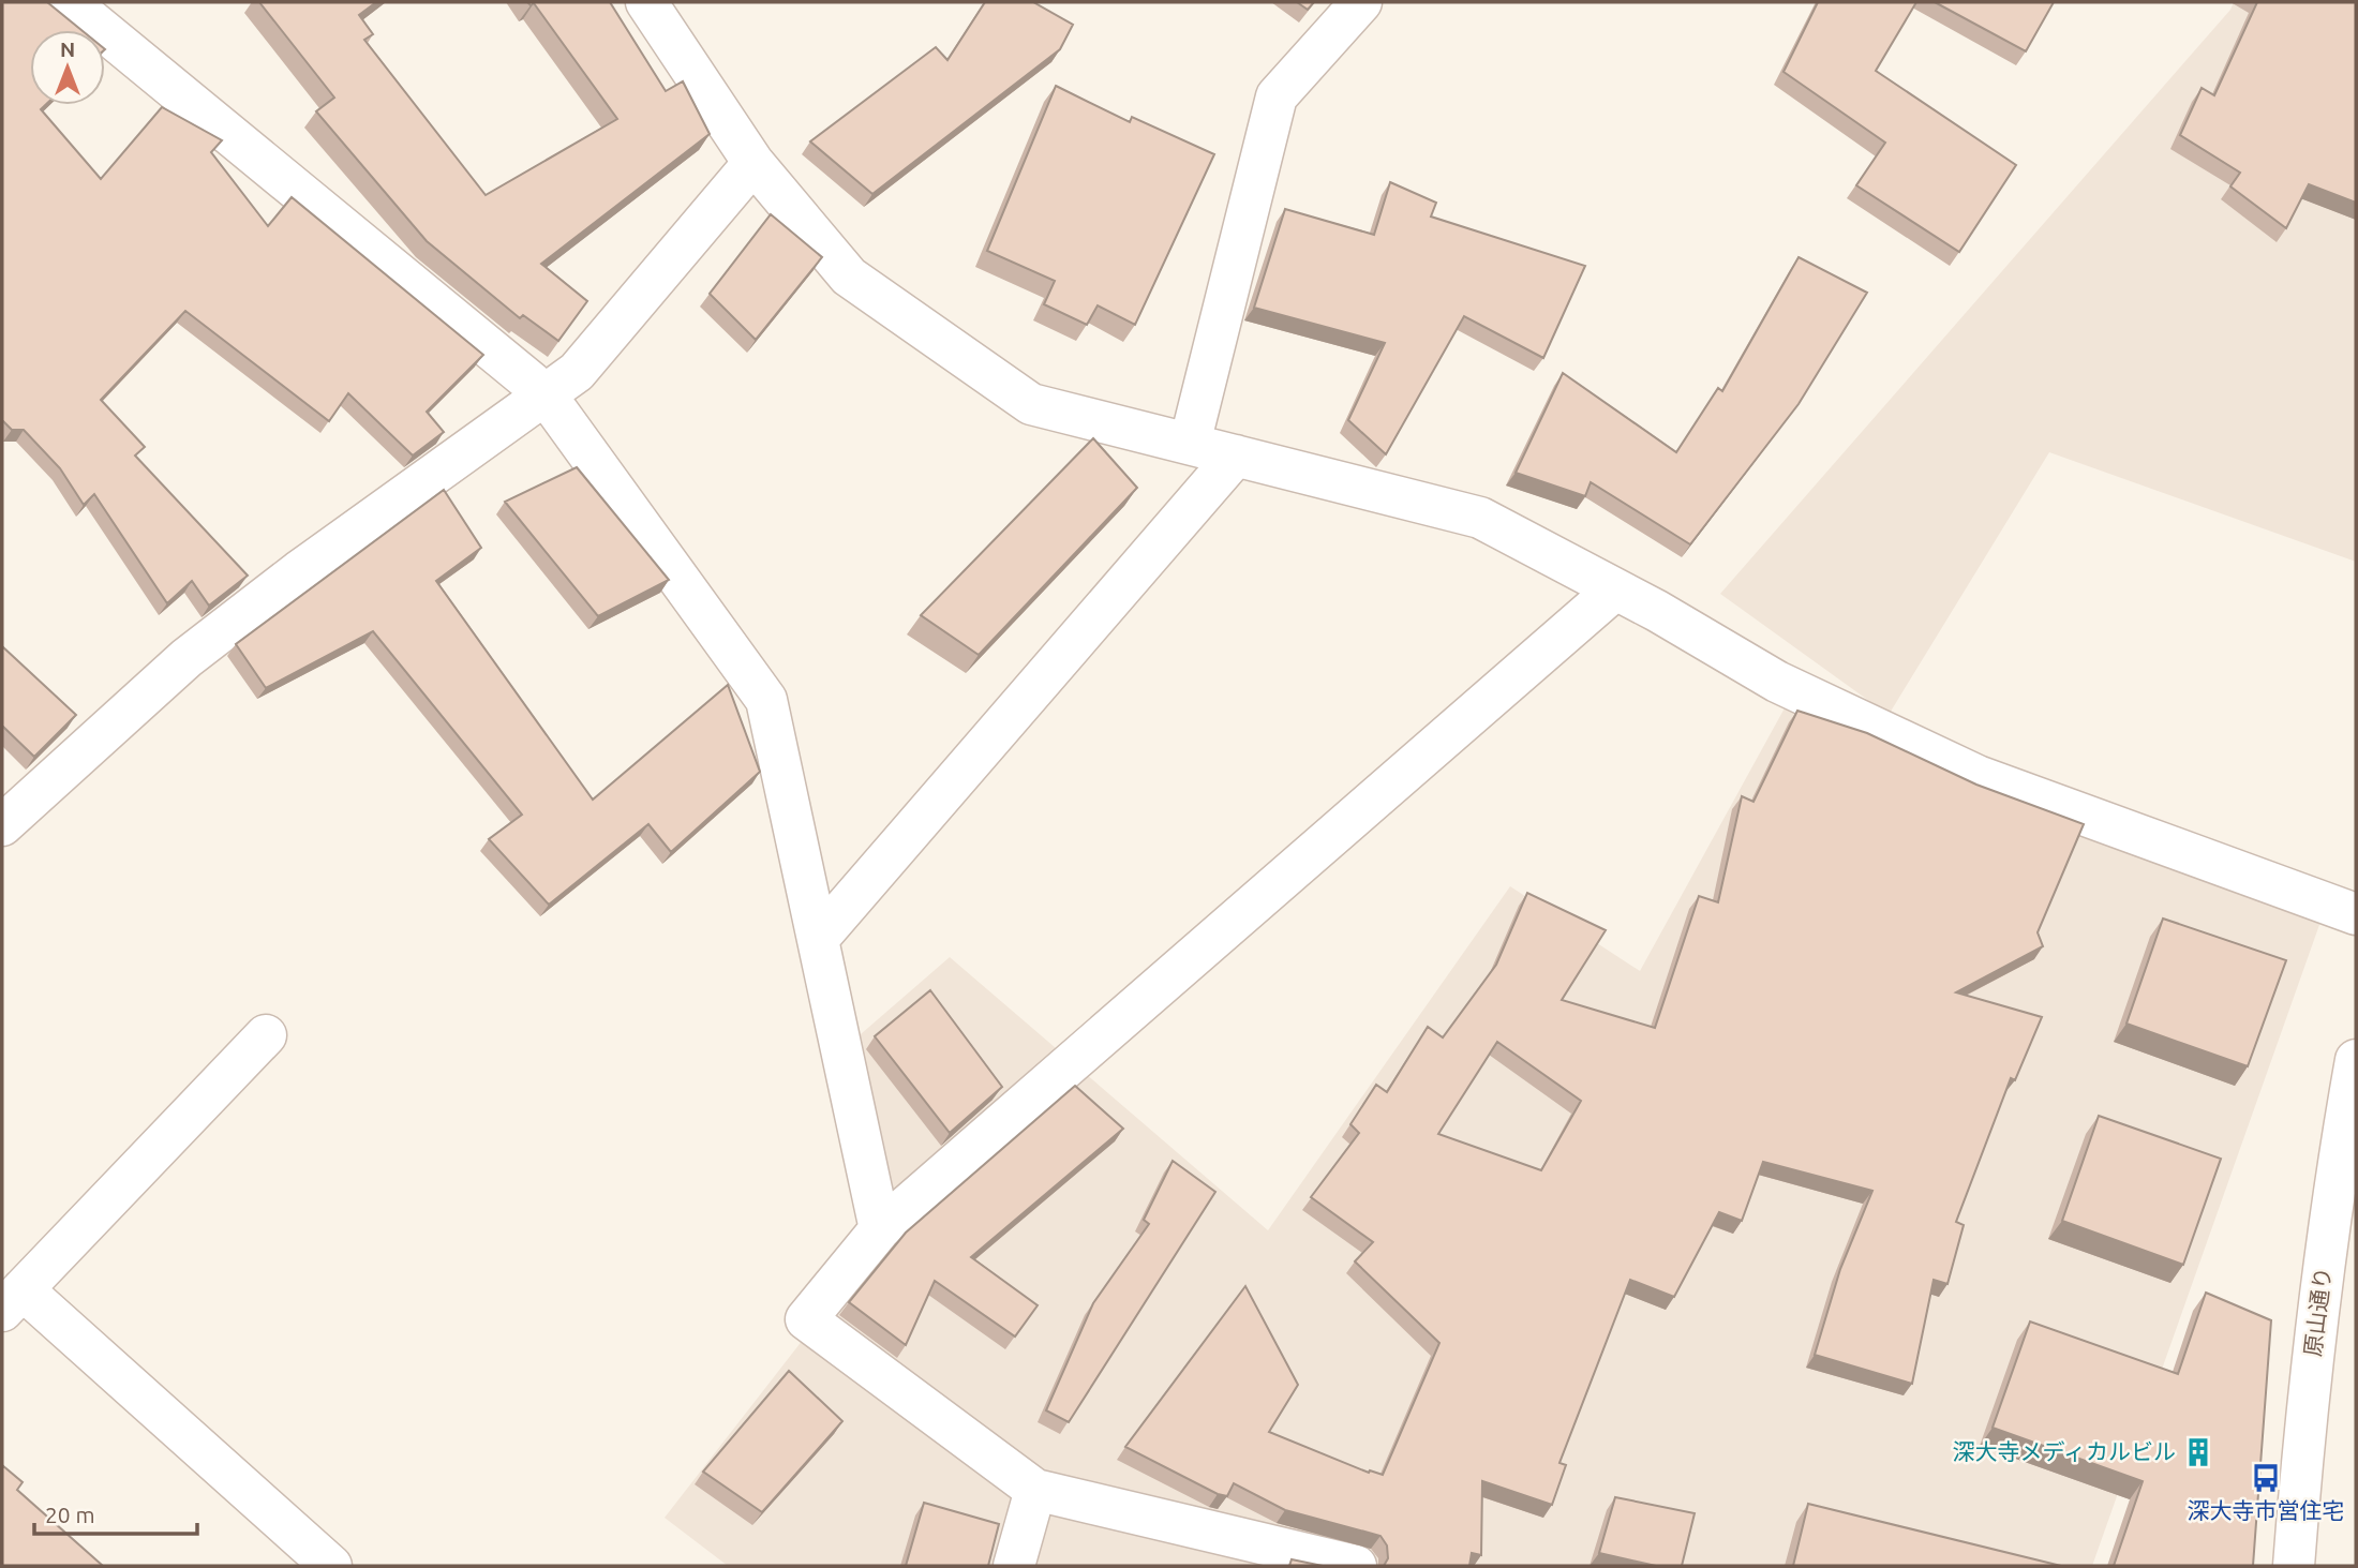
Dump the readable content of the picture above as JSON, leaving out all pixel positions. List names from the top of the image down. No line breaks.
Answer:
{"streets":{"street":["原山通り"]},"places":{"building":["深大寺メディカルビル"],"bus stop":["深大寺市営住宅"]},"scale_bar":"20 m","north":"top"}
